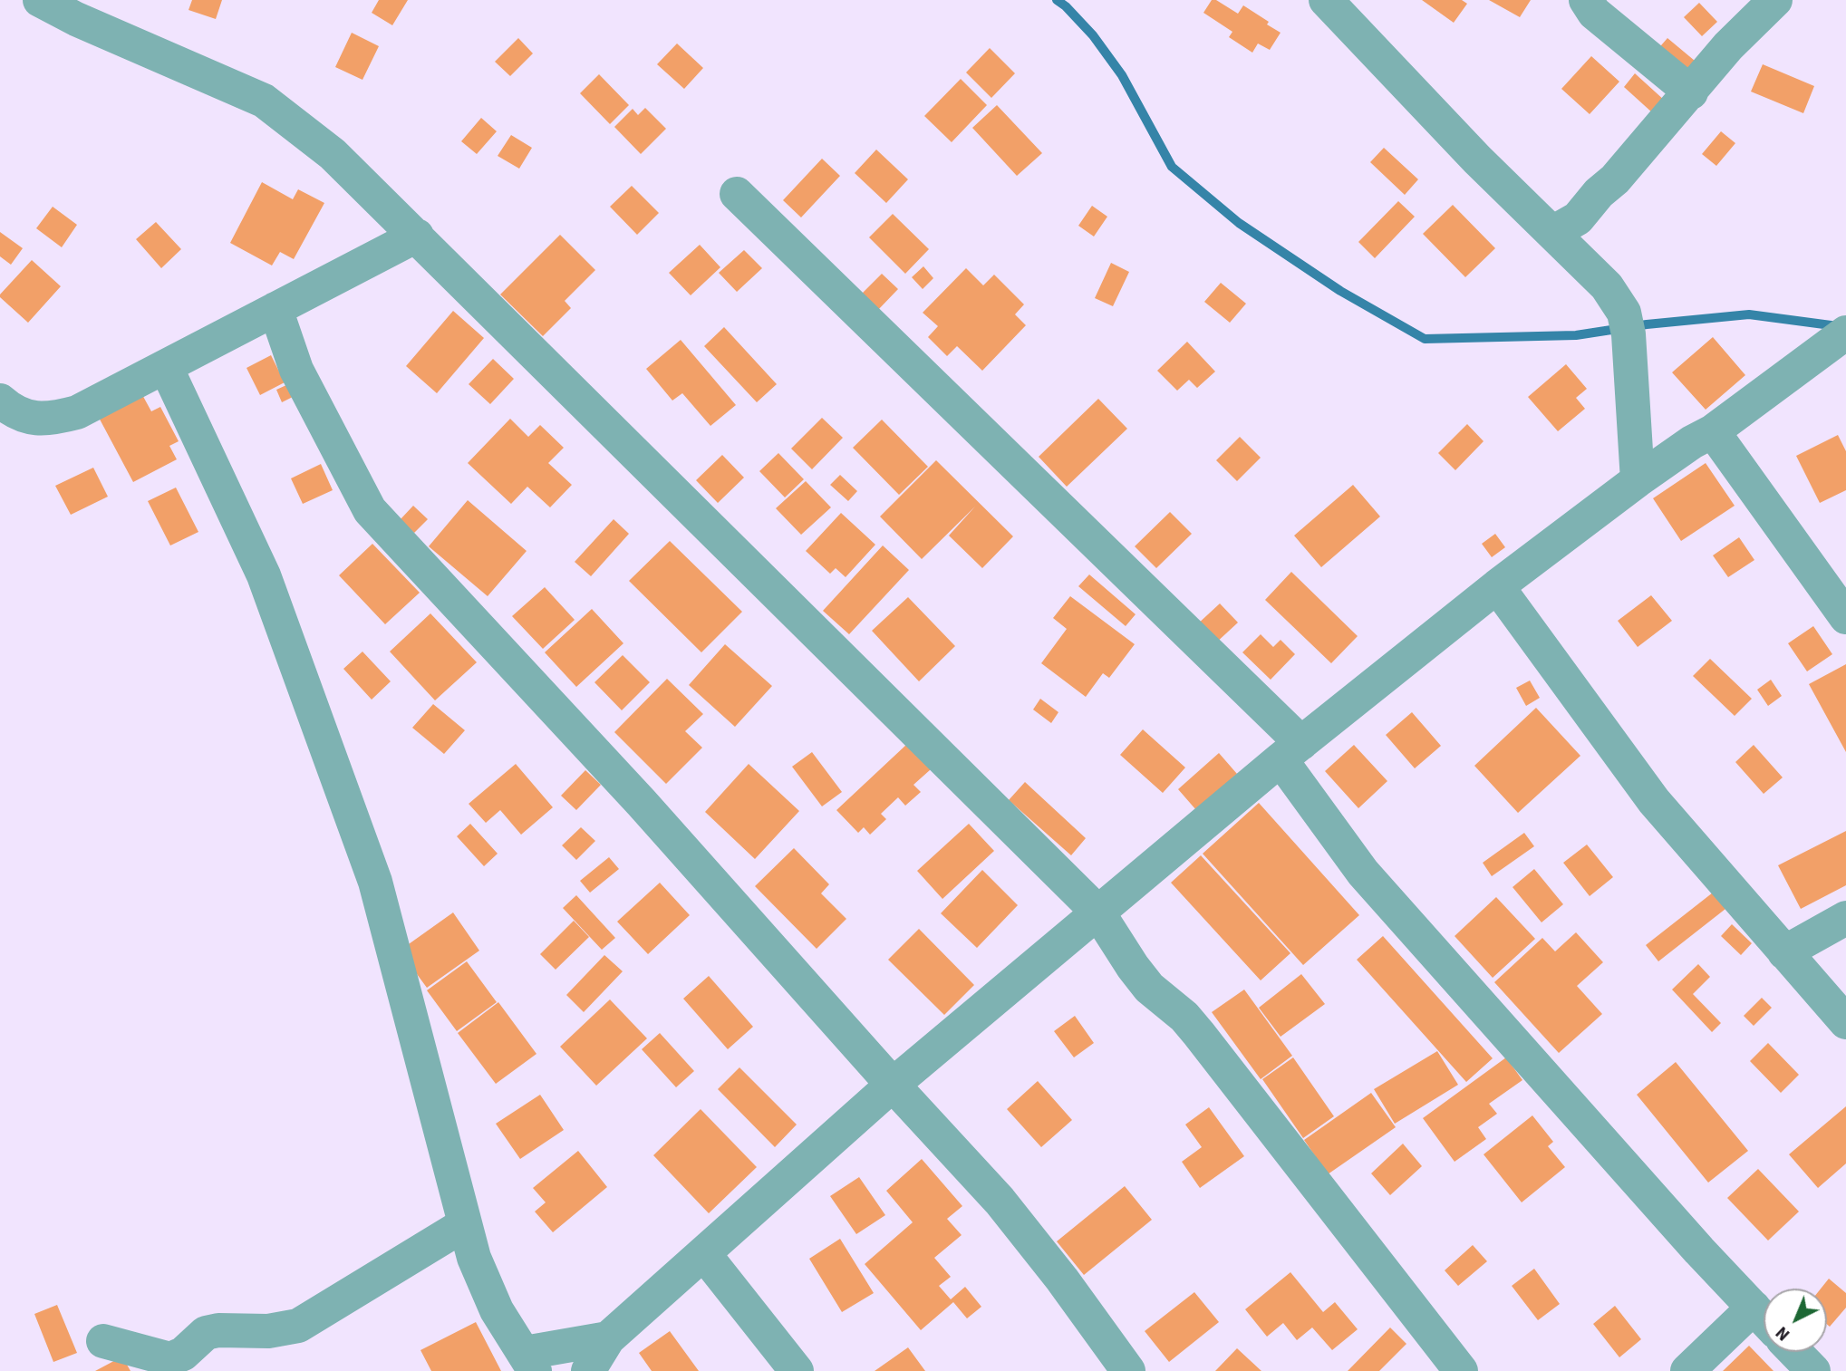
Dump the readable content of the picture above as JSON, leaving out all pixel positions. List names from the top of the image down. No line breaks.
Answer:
{"north":"bottom left"}
